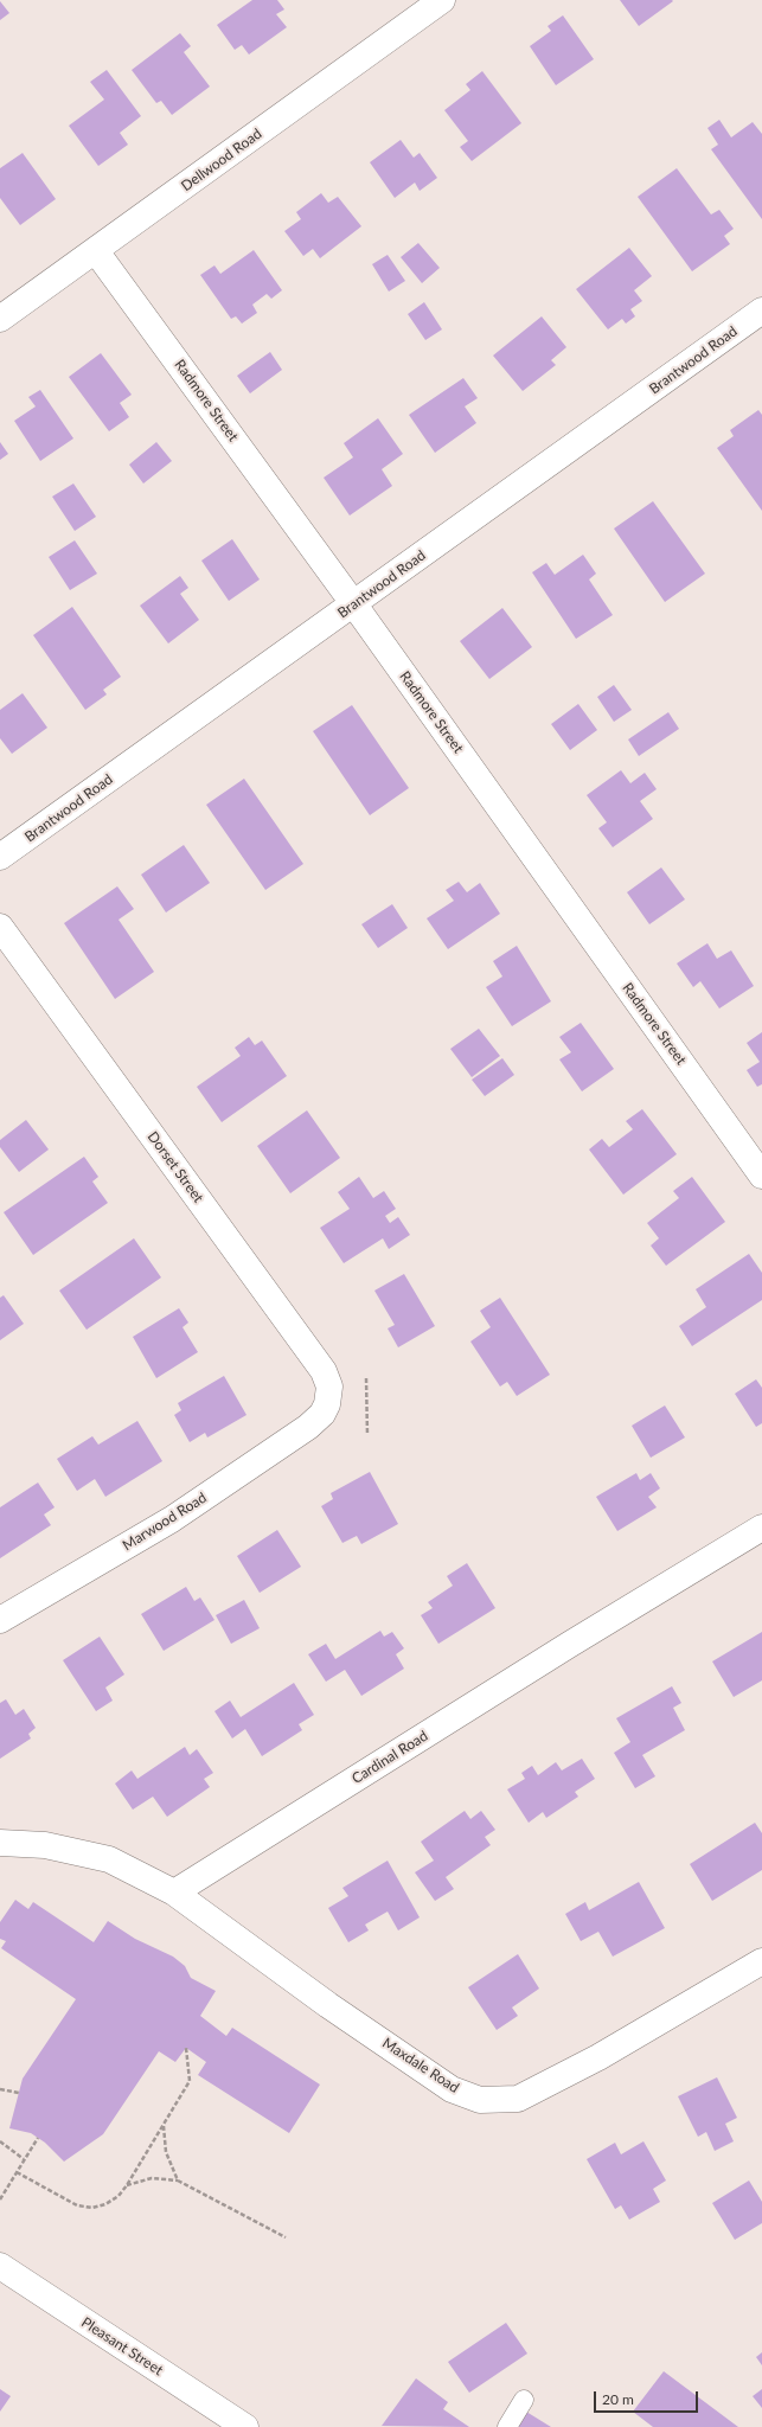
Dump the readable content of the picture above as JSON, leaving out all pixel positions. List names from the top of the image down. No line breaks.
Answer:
{"streets":{"street":["Dellwood Road","Brantwood Road","Radmore Street","Dorset Street","Marwood Road","Cardinal Road","Maxdale Road","Pleasant Street"]},"crossings":[["Dellwood Road","Radmore Street"],["Brantwood Road","Radmore Street"],["Dorset Street","Marwood Road"],["Cardinal Road","Maxdale Road"]],"scale_bar":"20 m"}
